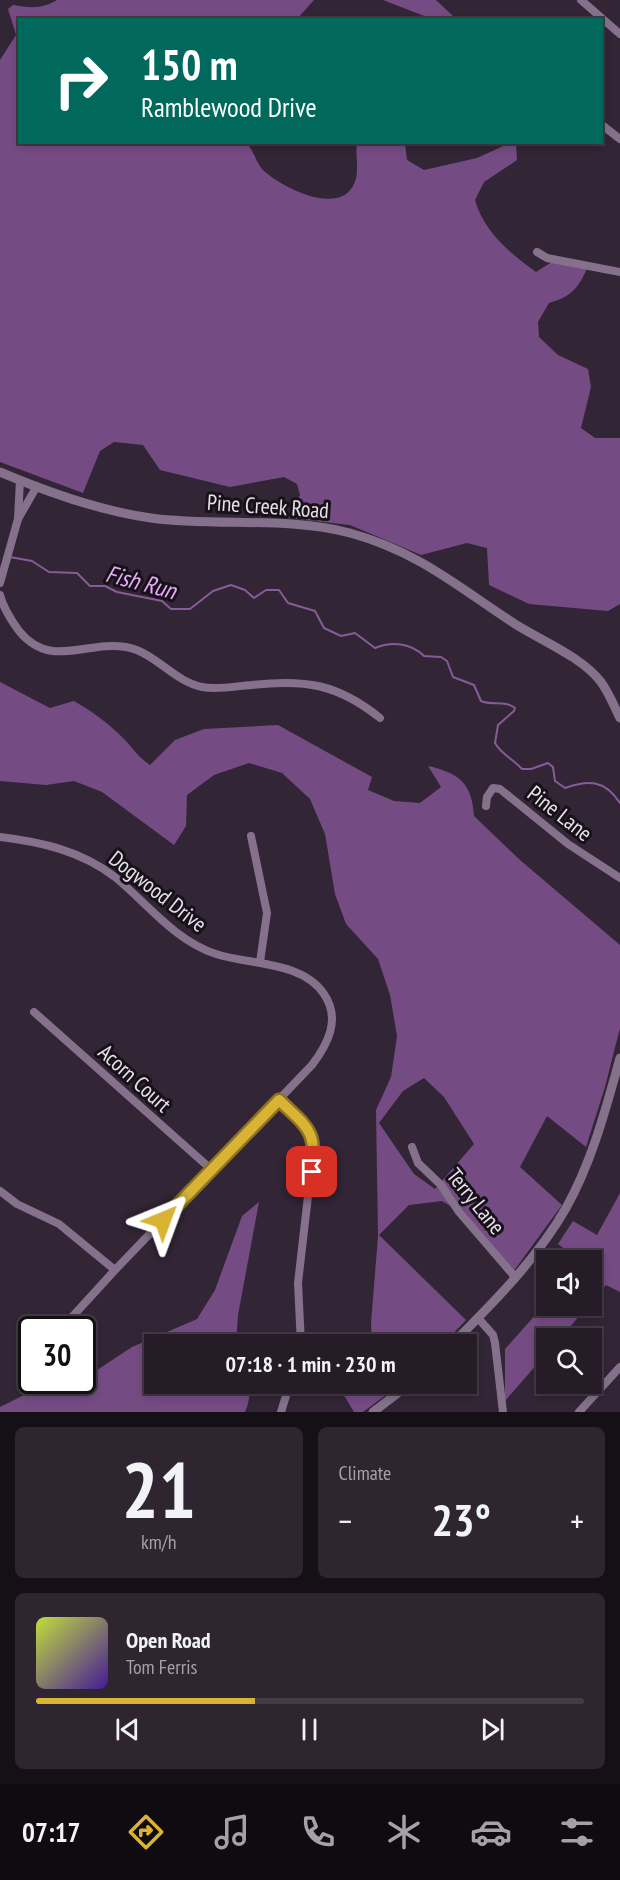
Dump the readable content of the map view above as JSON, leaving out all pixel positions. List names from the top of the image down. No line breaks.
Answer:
{"streets":{"street":["Pine Creek Road","Pine Lane","Dogwood Drive","Acorn Court","Terry Lane"]},"crossings":[["Dogwood Drive","Acorn Court"]],"water":["Fish Run"],"page":{"turn":["150 m","Ramblewood Drive"],"limit":"30","trip":"07:18 · 1 min · 230 m","tile":[["21","km/h"],"Climate"],"heat":["−","23°","+"],"song":["Open Road","Tom Ferris"],"tabs":"07:17"}}
